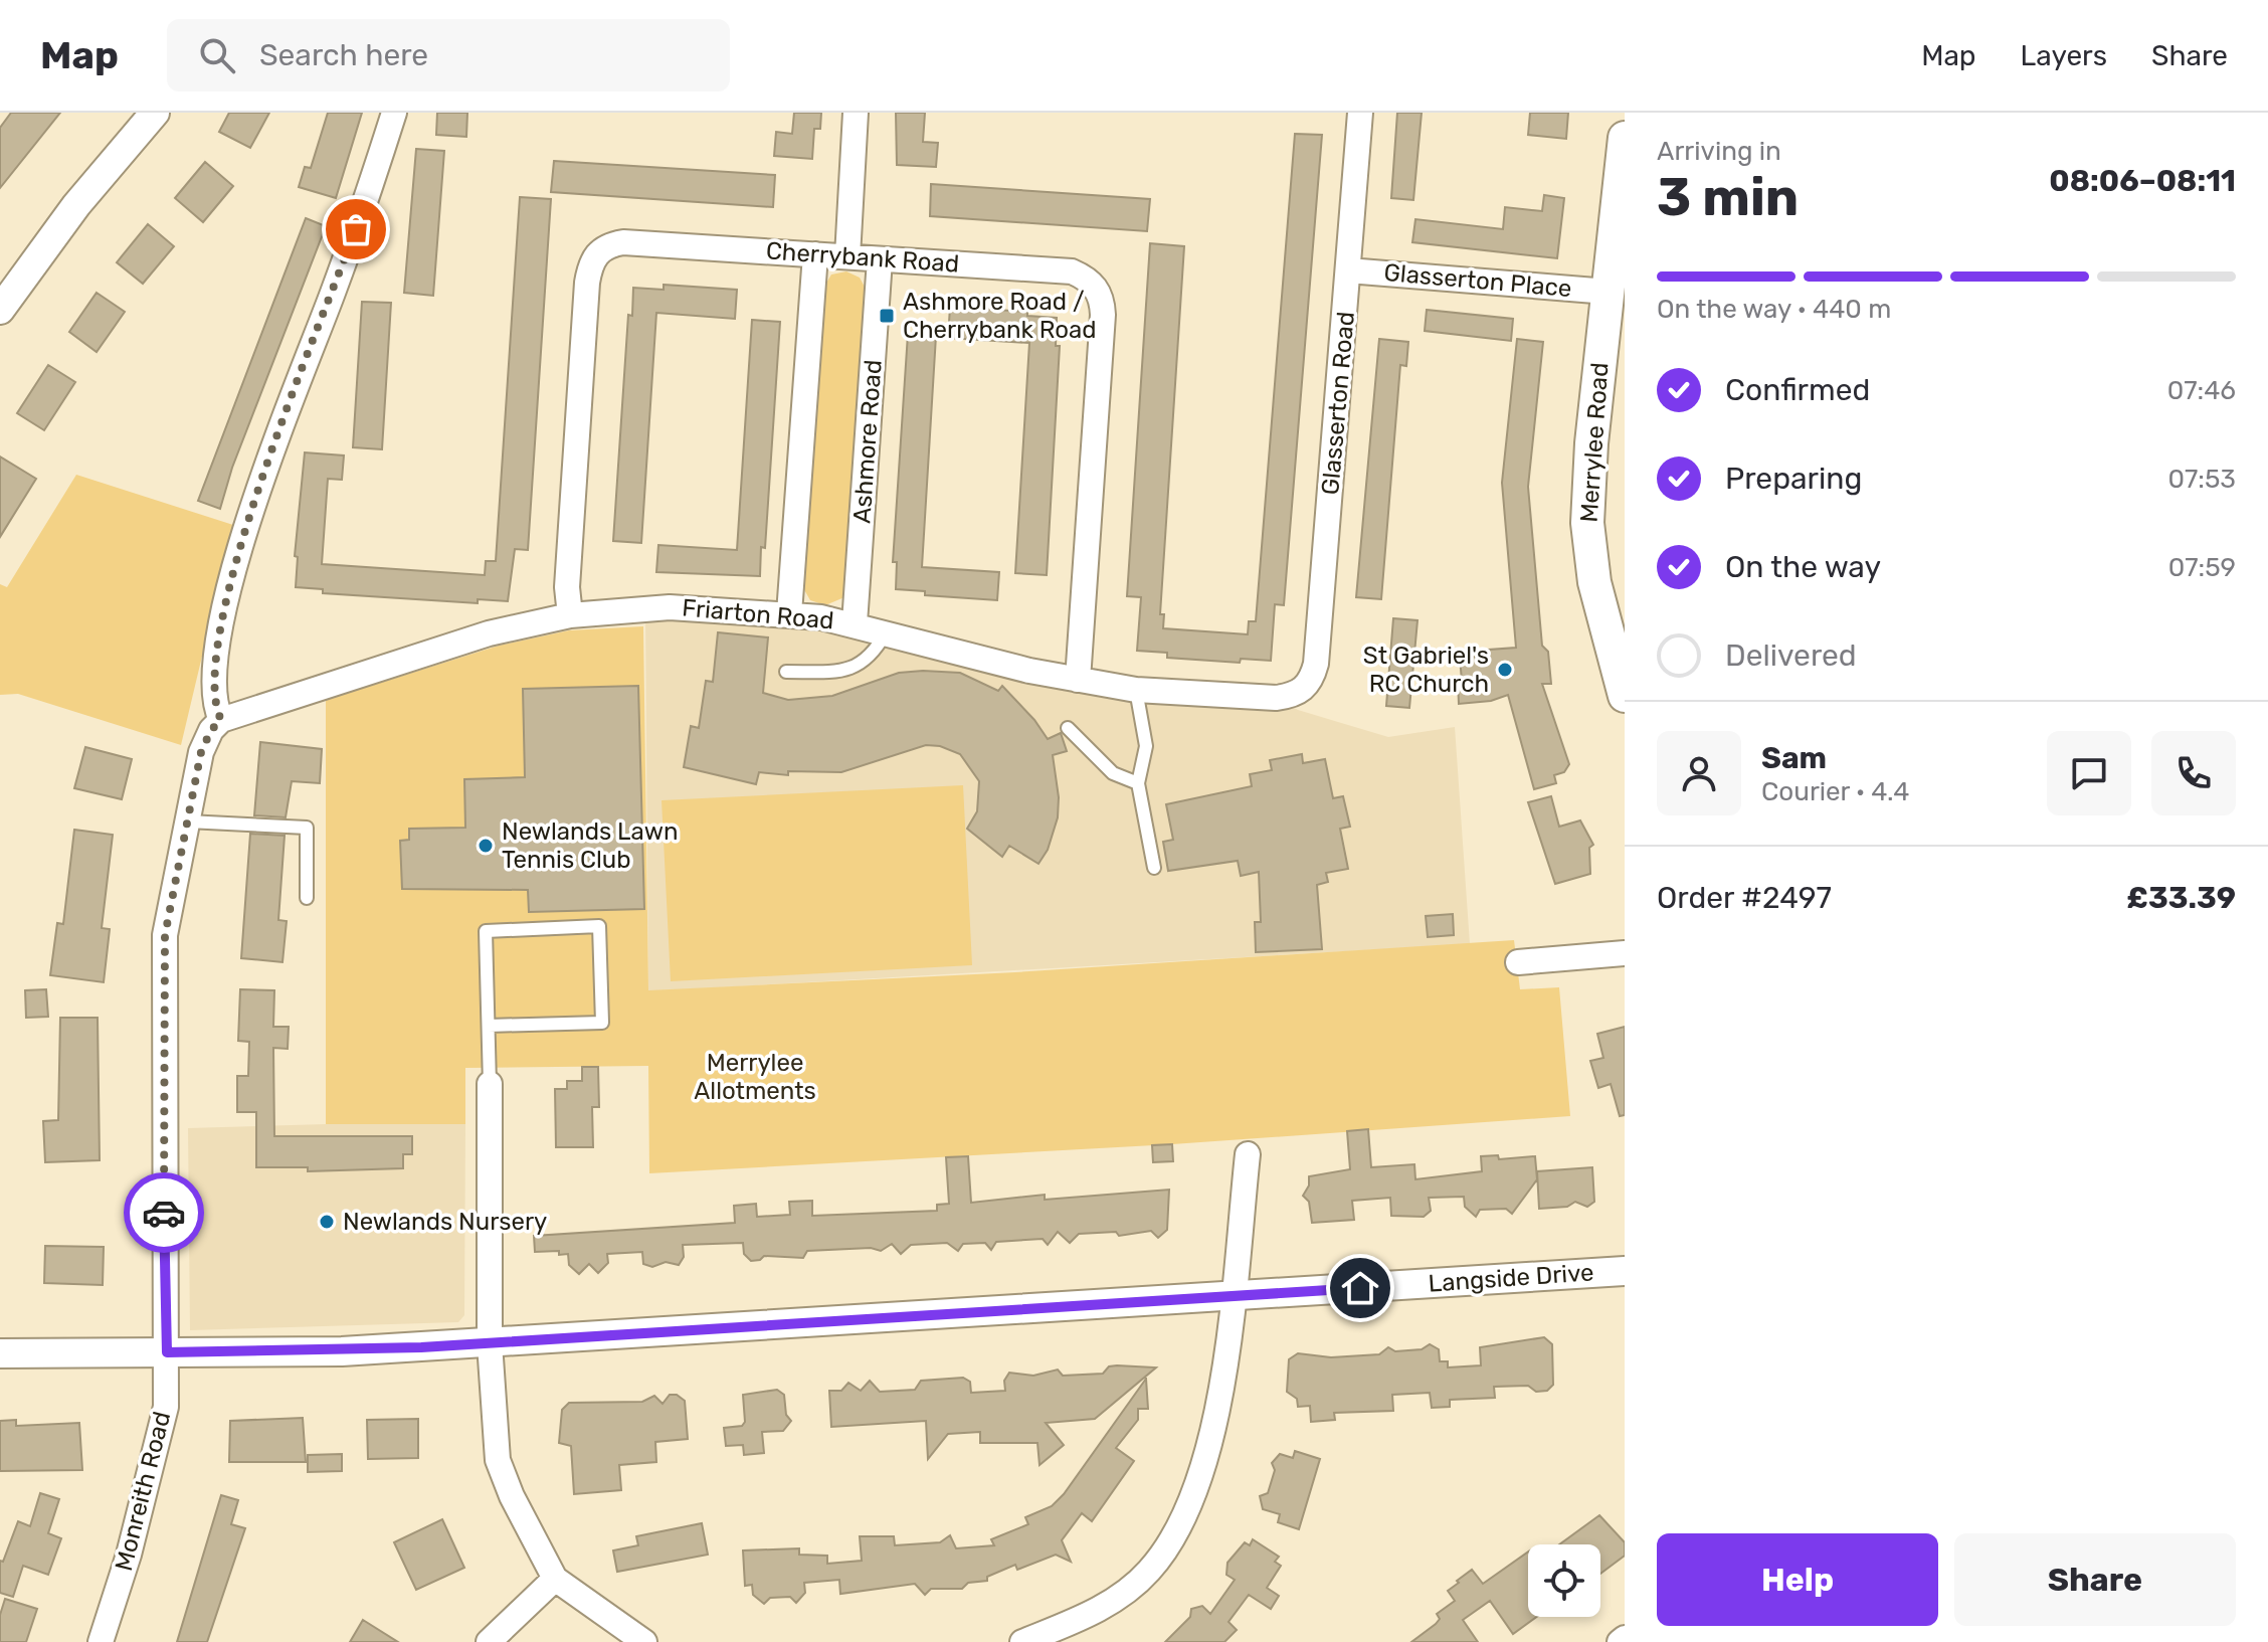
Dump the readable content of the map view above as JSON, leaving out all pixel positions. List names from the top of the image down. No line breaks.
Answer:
{"streets":{"main road":["Merrylee Road"],"street":["Cherrybank Road","Glasserton Place","Glasserton Road","Ashmore Road","Friarton Road","Langside Drive","Monreith Road"]},"crossings":[["Cherrybank Road","Ashmore Road"],["Cherrybank Road","Friarton Road"],["Glasserton Place","Glasserton Road"],["Glasserton Place","Merrylee Road"],["Glasserton Road","Friarton Road"],["Ashmore Road","Friarton Road"],["Friarton Road","Monreith Road"],["Langside Drive","Monreith Road"]],"parks":["Merrylee Allotments"],"places":{"transit":["Ashmore Road / Cherrybank Road"],"other":["St Gabriel's RC Church","Newlands Lawn Tennis Club","Newlands Nursery"]},"page":{"header":"Map","search":"Search here","nav":["Map","Layers","Share"],"heading":["3 min","Arriving in","08:06–08:11"],"panel":["Sam","Courier · 4.4","Order #2497","£33.39"],"bar":"On the way · 440 m","list":[["Confirmed","07:46"],["Preparing","07:53"],["On the way","07:59"],"Delivered"],"buttons":["Help","Share"]}}
